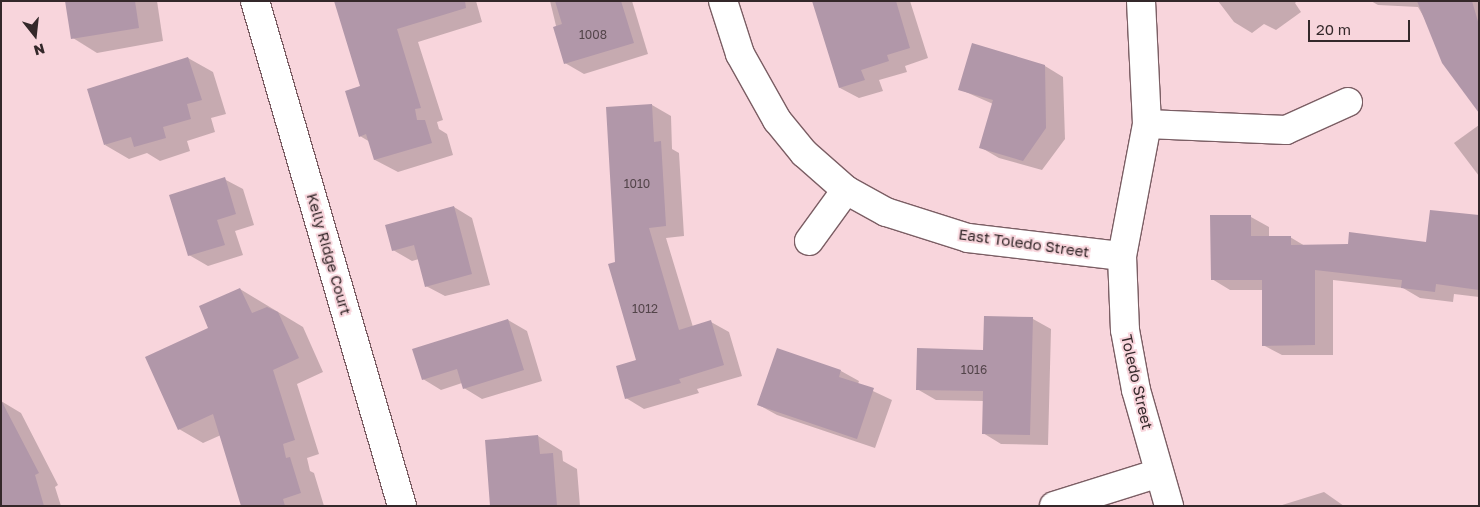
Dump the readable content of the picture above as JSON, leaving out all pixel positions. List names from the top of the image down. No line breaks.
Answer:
{"streets":{"street":["East Toledo Street","Kelly Ridge Court","Toledo Street"]},"crossings":[["East Toledo Street","Toledo Street"]],"house_numbers":["1008","1010","1012","1016"],"scale_bar":"20 m","north":"bottom"}
